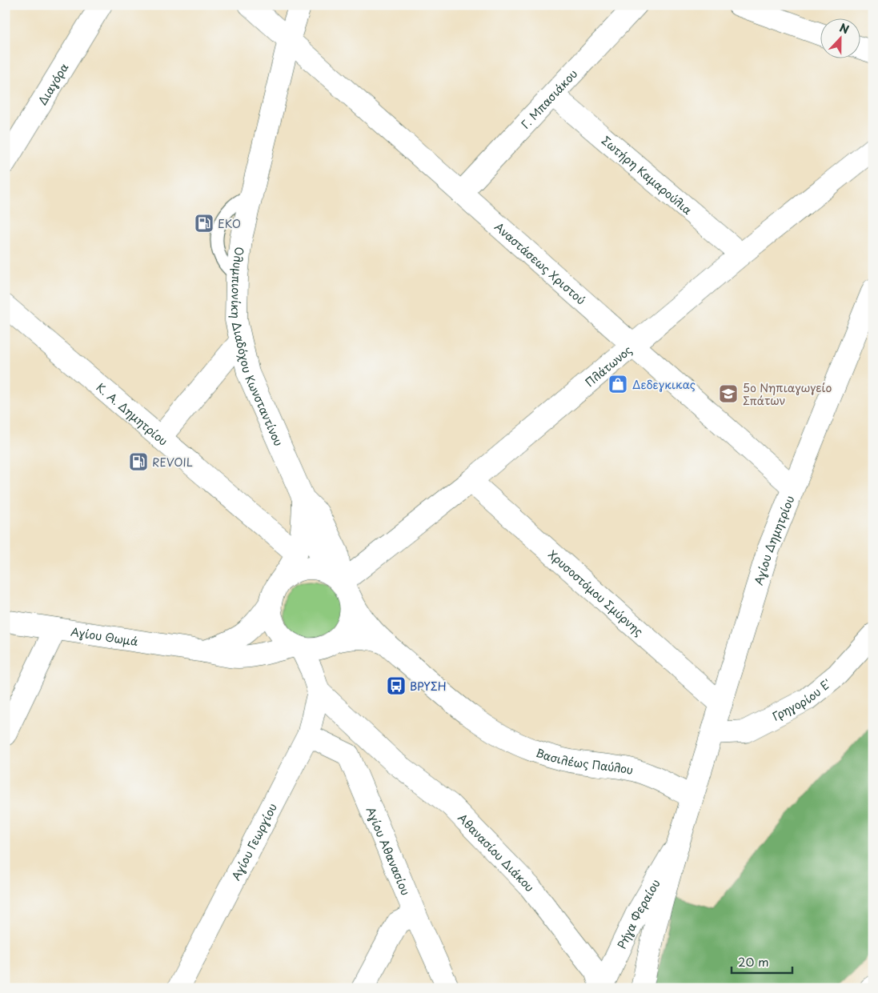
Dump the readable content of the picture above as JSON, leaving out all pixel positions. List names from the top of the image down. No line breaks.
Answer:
{"streets":{"street":["Διαγόρα","Γ. Μπασιάκου","Σωτήρη Καμαρούλια","Αναστάσεως Χριστού","Ολυμπιονίκη Διαδόχου Κωνσταντίνου","Πλάτωνος","Κ. Α. Δημητρίου","Αγίου Δημητρίου","Χρυσοστόμου Σμύρνης","Αγίου Θωμά","Γρηγορίου Ε'","Βασιλέως Παύλου","Αγίου Γεωργίου","Αγίου Αθανασίου","Αθανασίου Διάκου","Ρήγα Φεραίου"]},"crossings":[["Γ. Μπασιάκου","Σωτήρη Καμαρούλια"],["Γ. Μπασιάκου","Αναστάσεως Χριστού"],["Σωτήρη Καμαρούλια","Πλάτωνος"],["Αναστάσεως Χριστού","Ολυμπιονίκη Διαδόχου Κωνσταντίνου"],["Αναστάσεως Χριστού","Πλάτωνος"],["Αναστάσεως Χριστού","Αγίου Δημητρίου"],["Ολυμπιονίκη Διαδόχου Κωνσταντίνου","Πλάτωνος"],["Ολυμπιονίκη Διαδόχου Κωνσταντίνου","Αγίου Θωμά"],["Ολυμπιονίκη Διαδόχου Κωνσταντίνου","Βασιλέως Παύλου"],["Ολυμπιονίκη Διαδόχου Κωνσταντίνου","Αθανασίου Διάκου"],["Πλάτωνος","Χρυσοστόμου Σμύρνης"],["Πλάτωνος","Αγίου Θωμά"],["Πλάτωνος","Βασιλέως Παύλου"],["Πλάτωνος","Αθανασίου Διάκου"],["Αγίου Δημητρίου","Χρυσοστόμου Σμύρνης"],["Αγίου Δημητρίου","Γρηγορίου Ε'"],["Αγίου Δημητρίου","Βασιλέως Παύλου"],["Αγίου Θωμά","Βασιλέως Παύλου"],["Αγίου Θωμά","Αθανασίου Διάκου"],["Βασιλέως Παύλου","Αθανασίου Διάκου"],["Αγίου Γεωργίου","Αθανασίου Διάκου"],["Αθανασίου Διάκου","Ρήγα Φεραίου"]],"places":{"fuel station":["EKO","REVOIL"],"shop":["Δεδεγκικας"],"school or university":["5ο Νηπιαγωγείο Σπάτων"],"bus stop":["ΒΡΥΣΗ"]},"scale_bar":"20 m","north":"top"}
